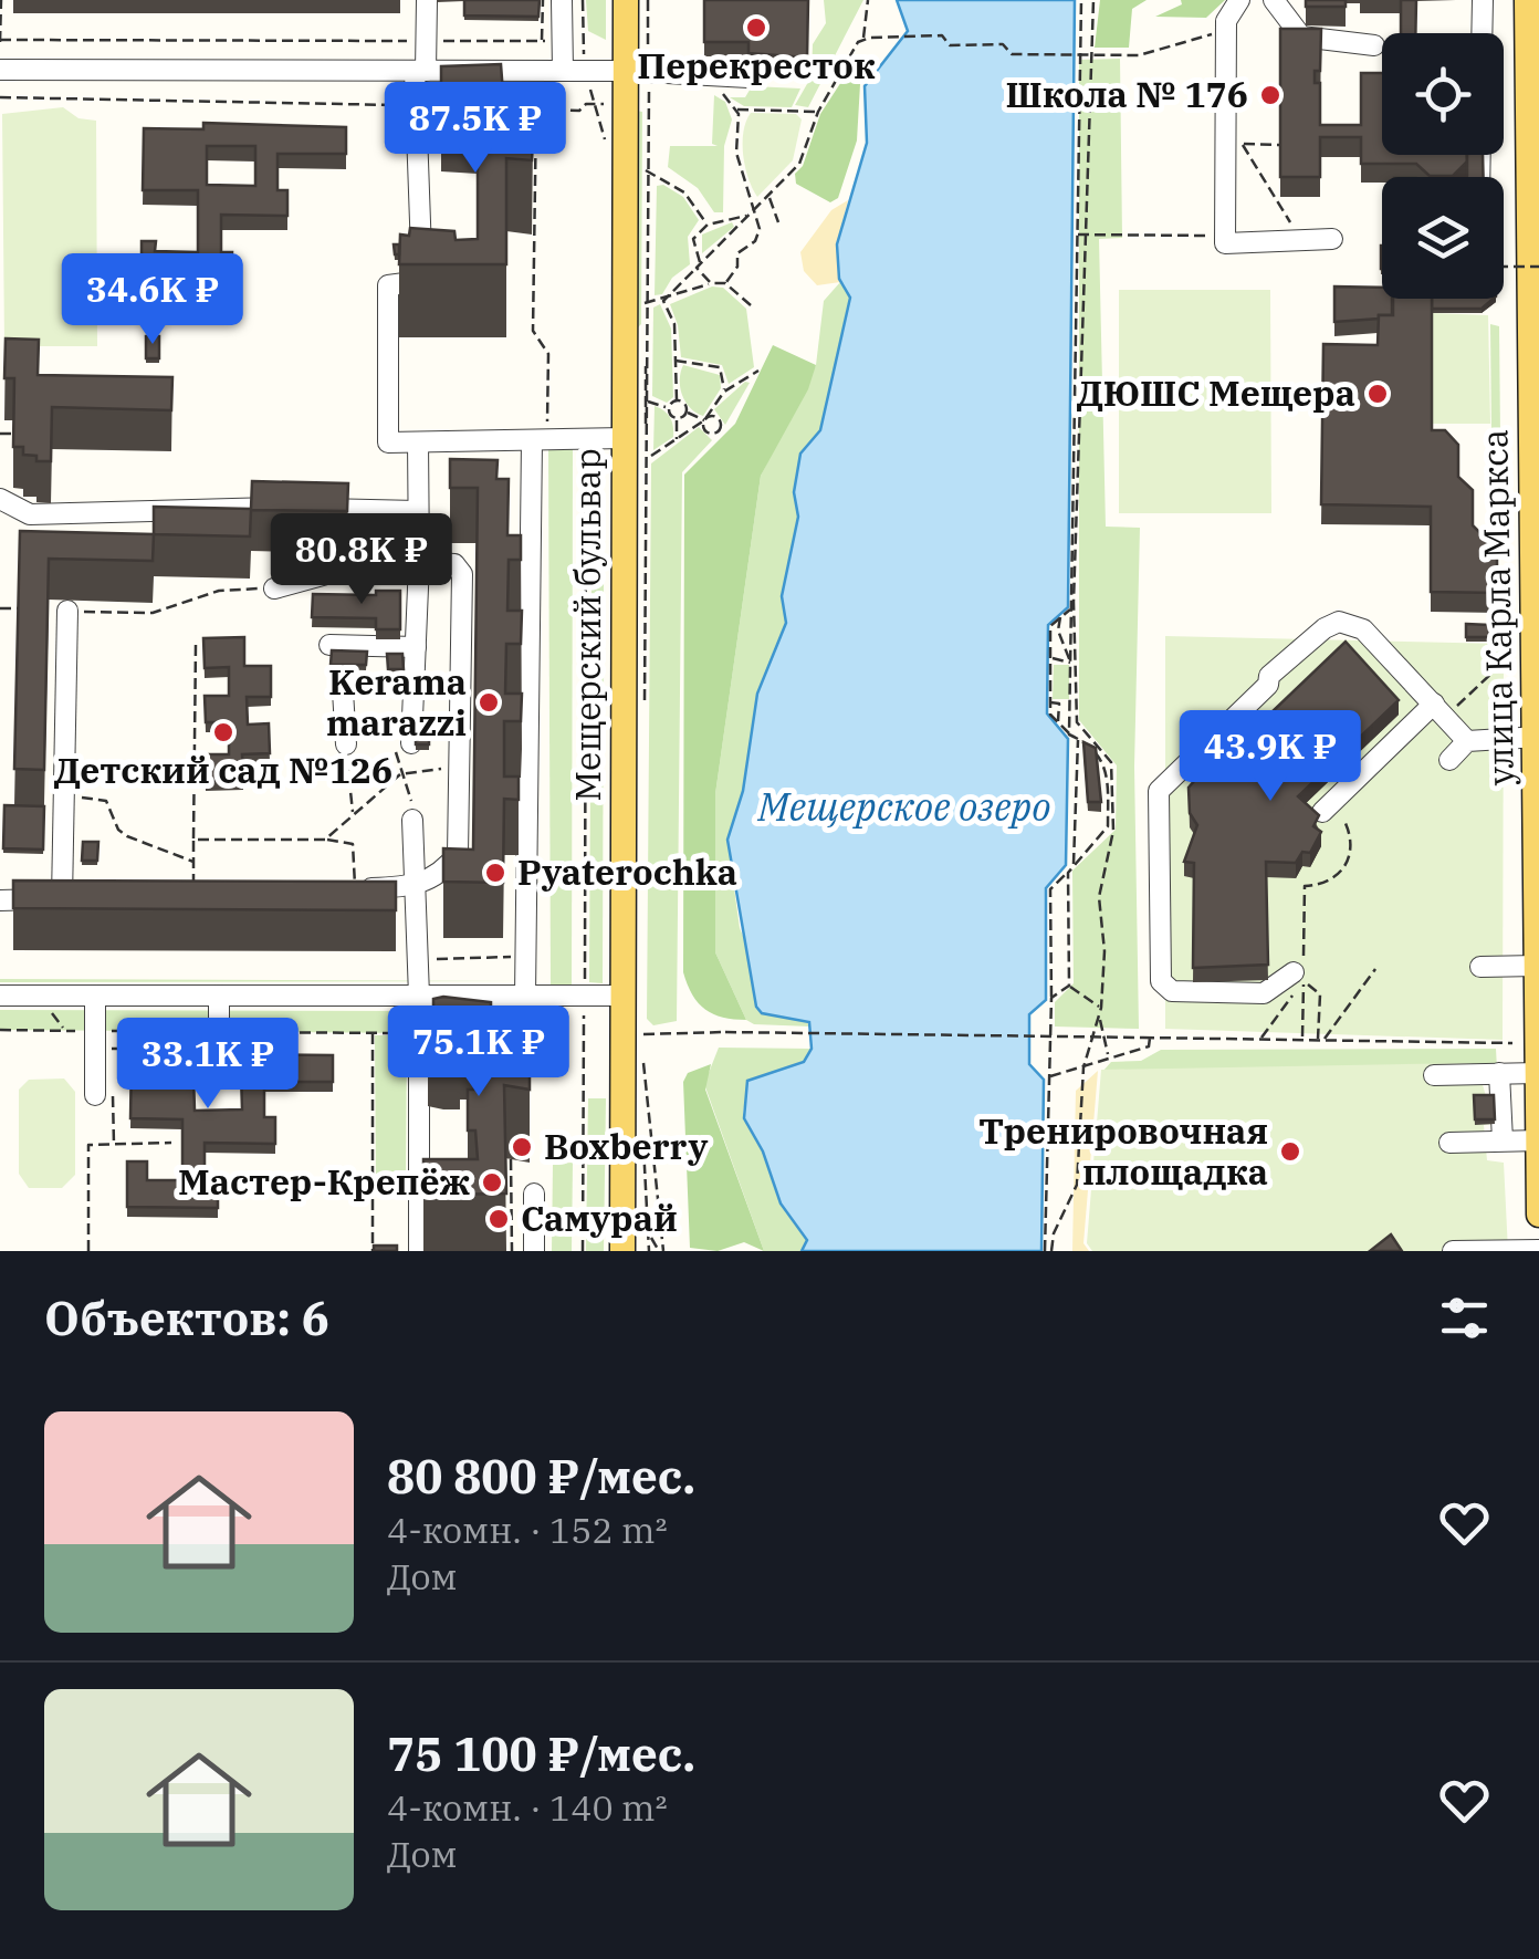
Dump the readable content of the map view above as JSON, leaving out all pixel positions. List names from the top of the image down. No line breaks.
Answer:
{"streets":{"main road":["улица Карла Маркса","Мещерский бульвар"]},"water":["Мещерское озеро"],"places":["Перекресток","Школа № 176","ДЮШС Мещера","Kerama marazzi","Детский сад №126","Pyaterochka","Boxberry","Тренировочная площадка","Мастер-Крепёж","Самурай"],"page":{"price":["87.5K ₽","34.6K ₽","80.8K ₽","43.9K ₽","75.1K ₽","33.1K ₽"],"heading":"Объектов: 6","list":[{"name":"80 800 ₽/мес.","note":"4-комн. · 152 m² · Дом"},{"name":"75 100 ₽/мес.","note":"4-комн. · 140 m² · Дом"}]}}
